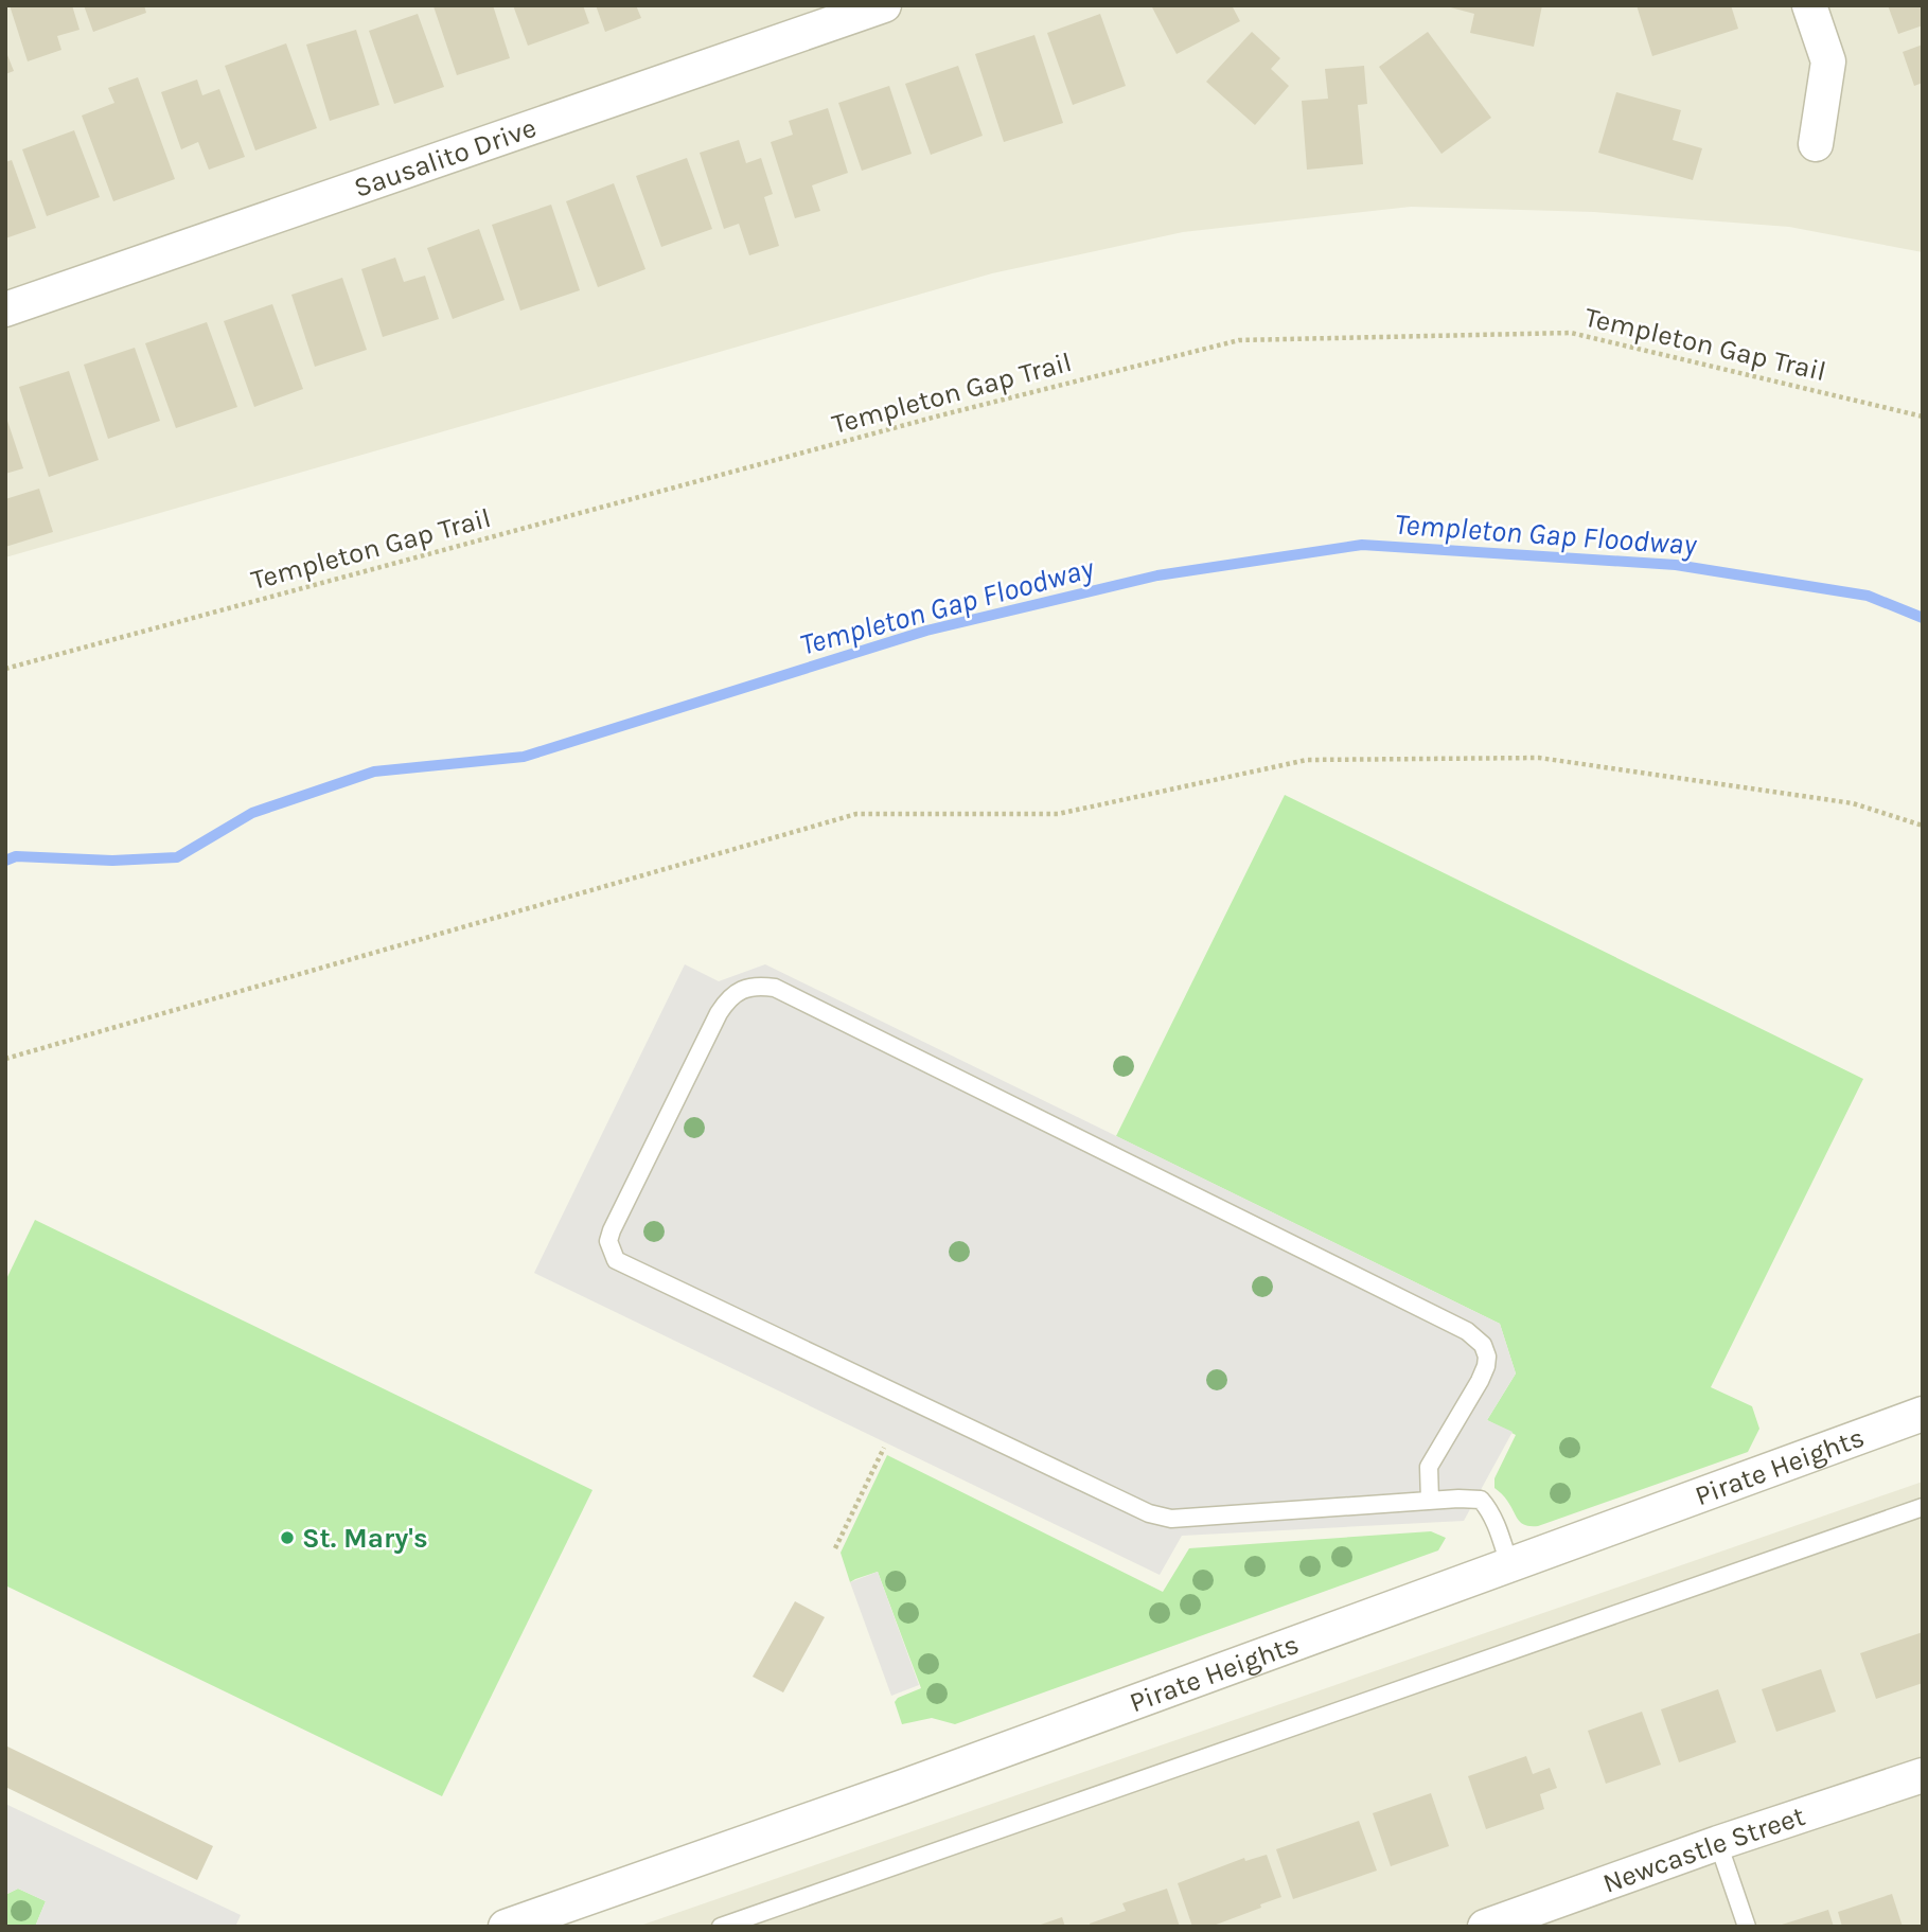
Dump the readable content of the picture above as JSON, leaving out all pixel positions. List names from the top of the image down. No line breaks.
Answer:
{"streets":{"street":["Sausalito Drive","Pirate Heights","Newcastle Street"],"path":["Templeton Gap Trail"]},"water":["Templeton Gap Floodway"],"places":["St. Mary's"]}
